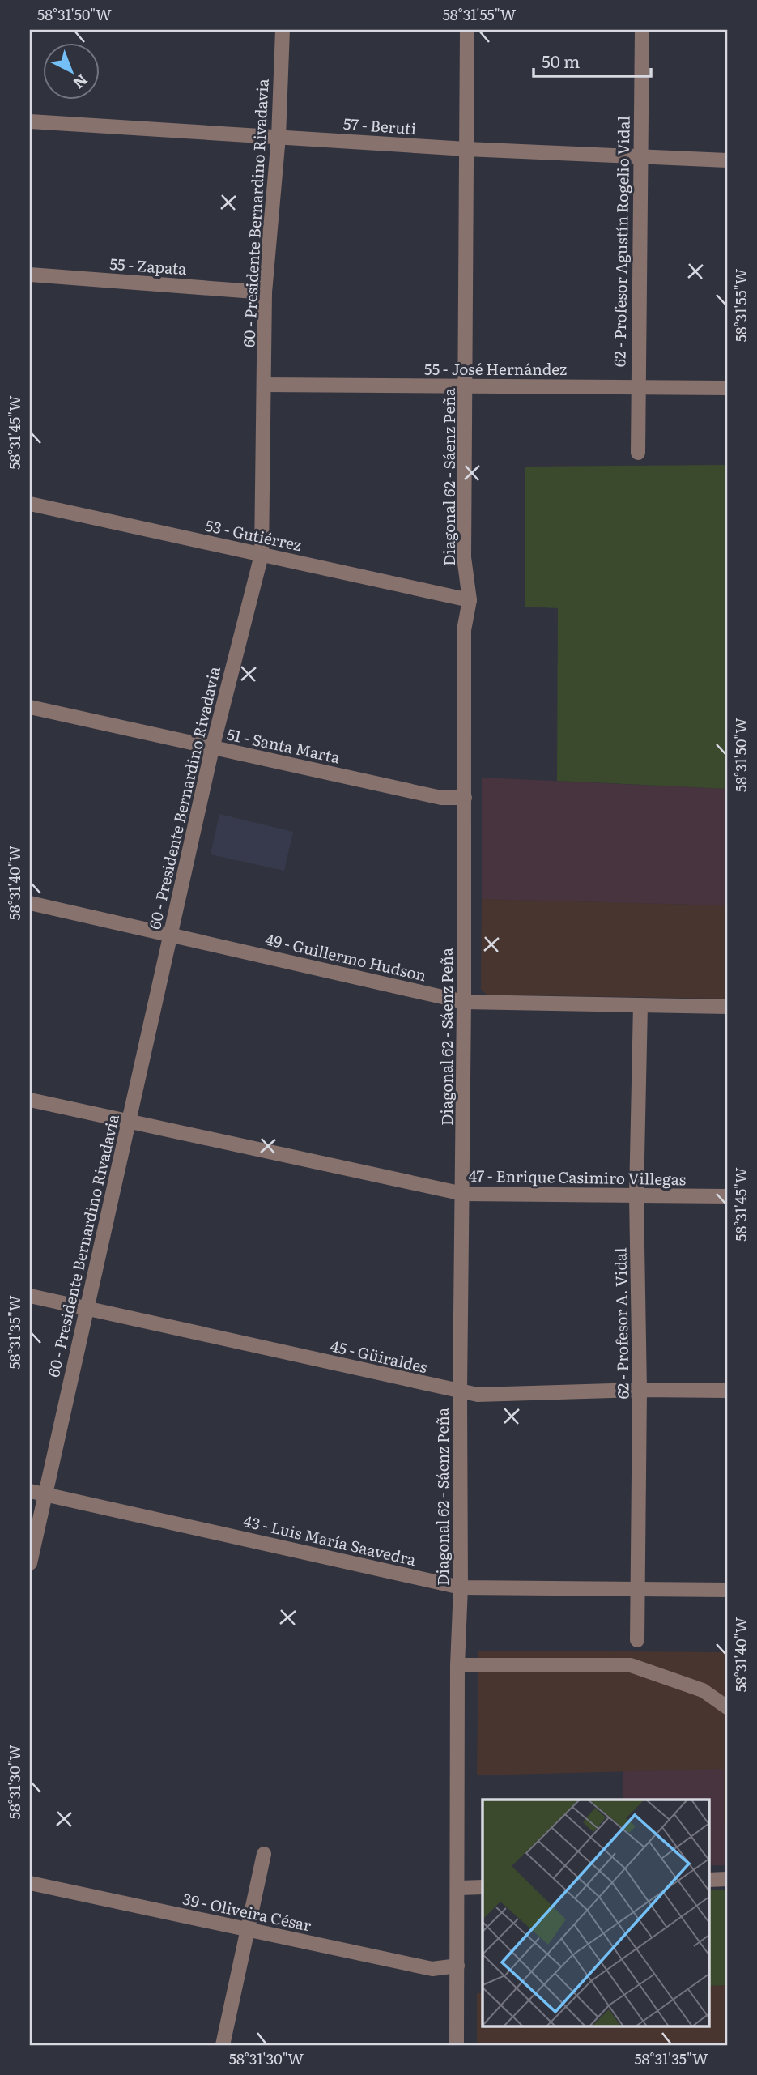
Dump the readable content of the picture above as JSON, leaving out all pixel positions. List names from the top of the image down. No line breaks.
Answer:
{"streets":{"street":["57 - Beruti","60 - Presidente Bernardino Rivadavia","62 - Profesor Agustín Rogelio Vidal","55 - Zapata","55 - José Hernández","Diagonal 62 - Sáenz Peña","53 - Gutiérrez","51 - Santa Marta","49 - Guillermo Hudson","47 - Enrique Casimiro Villegas","62 - Profesor A. Vidal","45 - Güiraldes","43 - Luis María Saavedra","39 - Oliveira César"]},"crossings":[["57 - Beruti","60 - Presidente Bernardino Rivadavia"],["57 - Beruti","62 - Profesor Agustín Rogelio Vidal"],["57 - Beruti","Diagonal 62 - Sáenz Peña"],["60 - Presidente Bernardino Rivadavia","55 - Zapata"],["60 - Presidente Bernardino Rivadavia","55 - José Hernández"],["60 - Presidente Bernardino Rivadavia","53 - Gutiérrez"],["60 - Presidente Bernardino Rivadavia","51 - Santa Marta"],["60 - Presidente Bernardino Rivadavia","49 - Guillermo Hudson"],["60 - Presidente Bernardino Rivadavia","47 - Enrique Casimiro Villegas"],["60 - Presidente Bernardino Rivadavia","45 - Güiraldes"],["60 - Presidente Bernardino Rivadavia","43 - Luis María Saavedra"],["62 - Profesor Agustín Rogelio Vidal","55 - José Hernández"],["55 - José Hernández","Diagonal 62 - Sáenz Peña"],["Diagonal 62 - Sáenz Peña","53 - Gutiérrez"],["Diagonal 62 - Sáenz Peña","51 - Santa Marta"],["Diagonal 62 - Sáenz Peña","49 - Guillermo Hudson"],["Diagonal 62 - Sáenz Peña","47 - Enrique Casimiro Villegas"],["Diagonal 62 - Sáenz Peña","45 - Güiraldes"],["Diagonal 62 - Sáenz Peña","43 - Luis María Saavedra"],["Diagonal 62 - Sáenz Peña","39 - Oliveira César"],["49 - Guillermo Hudson","62 - Profesor A. Vidal"],["47 - Enrique Casimiro Villegas","62 - Profesor A. Vidal"],["62 - Profesor A. Vidal","45 - Güiraldes"],["62 - Profesor A. Vidal","43 - Luis María Saavedra"]],"scale_bar":"50 m","north":"bottom right","coordinates":["58°31'50\"W","58°31'55\"W","58°31'45\"W","58°31'40\"W","58°31'35\"W","58°31'30\"W"]}
